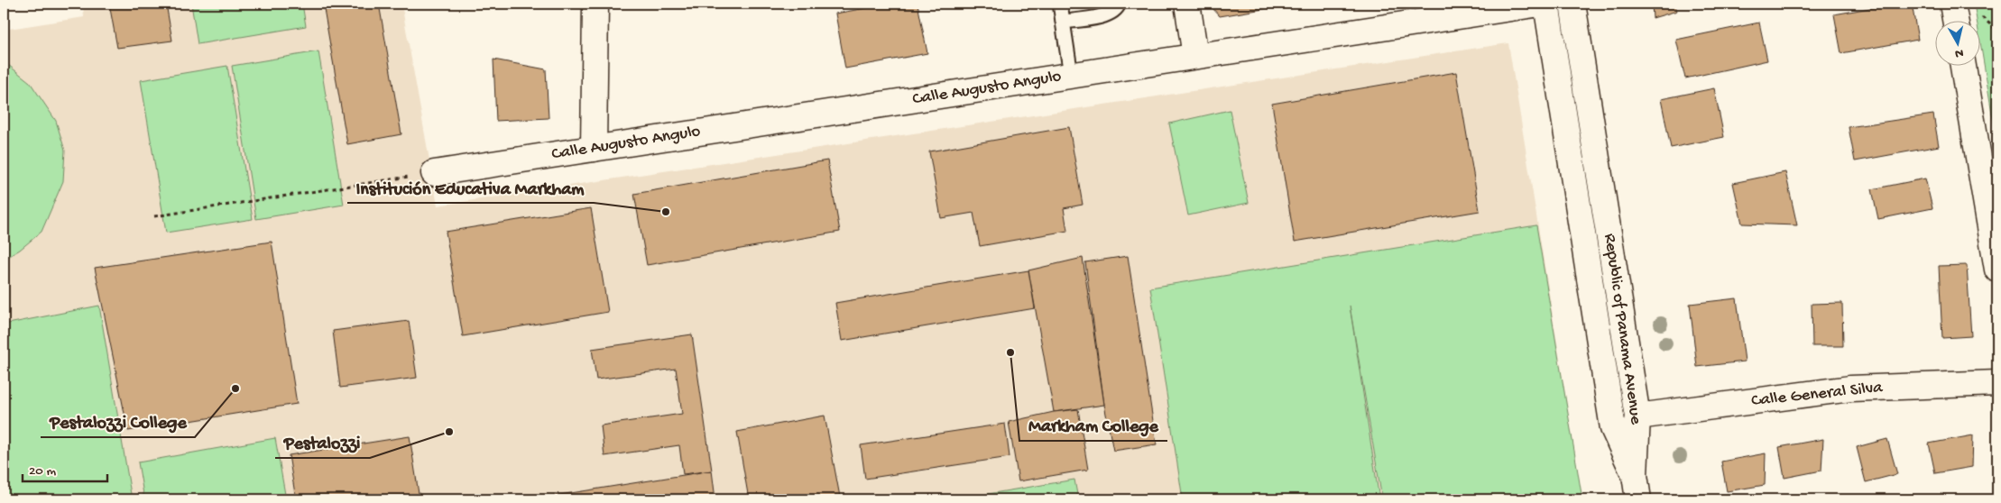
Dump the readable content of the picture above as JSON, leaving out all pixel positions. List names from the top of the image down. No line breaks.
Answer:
{"streets":{"street":["Calle Augusto Angulo","Republic of Panama Avenue","Calle General Silva"]},"crossings":[["Republic of Panama Avenue","Calle General Silva"]],"places":["Institución Educativa Markham","Markham College","Pestalozzi College","Pestalozzi"],"scale_bar":"20 m","north":"bottom"}
